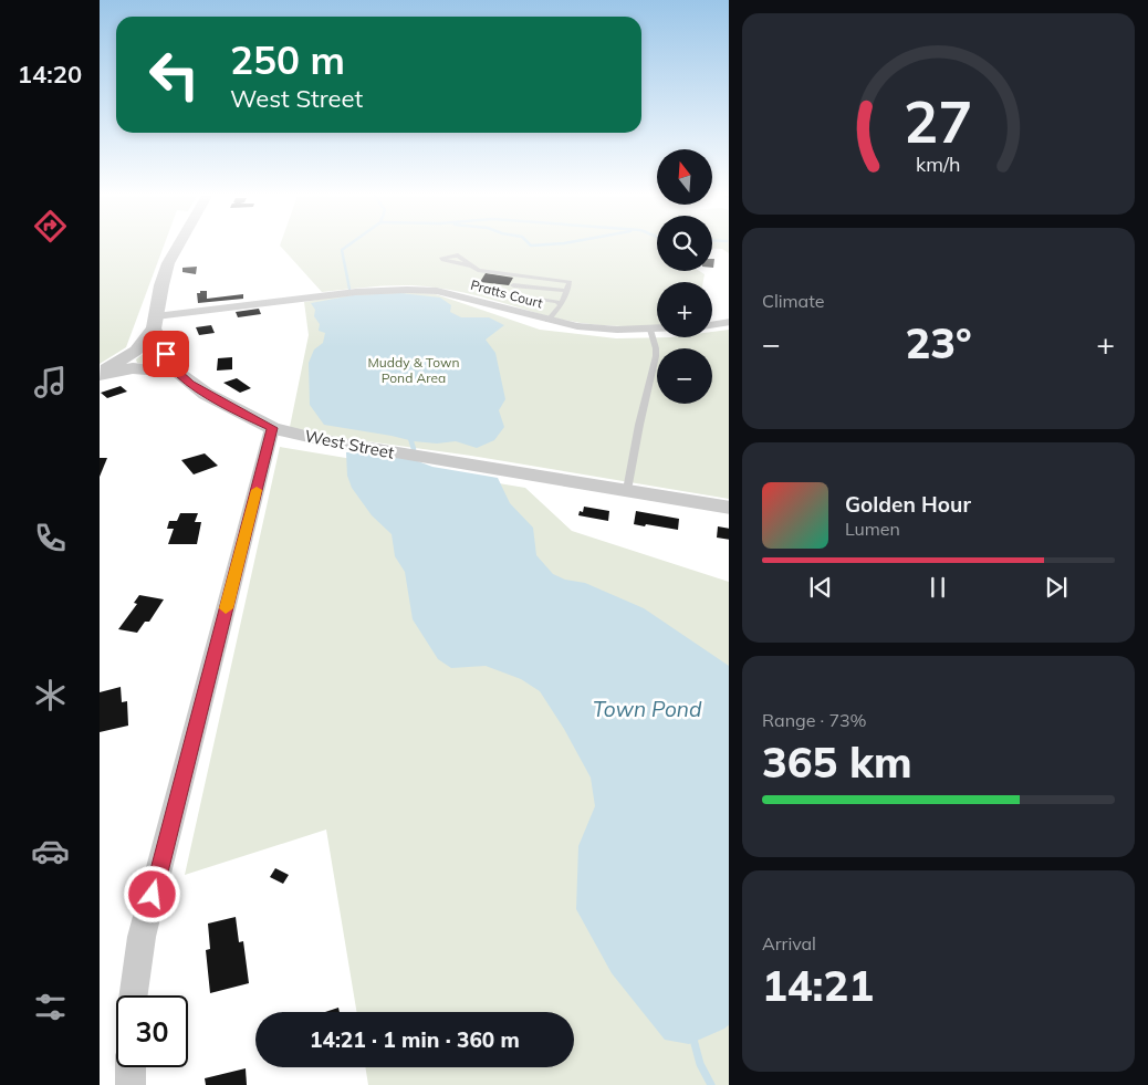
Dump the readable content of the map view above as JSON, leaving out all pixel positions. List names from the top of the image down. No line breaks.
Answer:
{"streets":{"street":["Pratts Court","West Street"]},"crossings":[["Pratts Court","West Street"]],"water":["Town Pond"],"parks":["Muddy & Town Pond Area"],"north":"top","page":{"tabs":"14:20","turn":["250 m","West Street"],"map_buttons":["+","−"],"tile":["Climate",["Range · 73%","365 km"],["Arrival","14:21"]],"heat":["−","23°","+"],"song":["Golden Hour","Lumen"],"limit":"30","trip":"14:21 · 1 min · 360 m","gauge":["27","km/h"]}}
